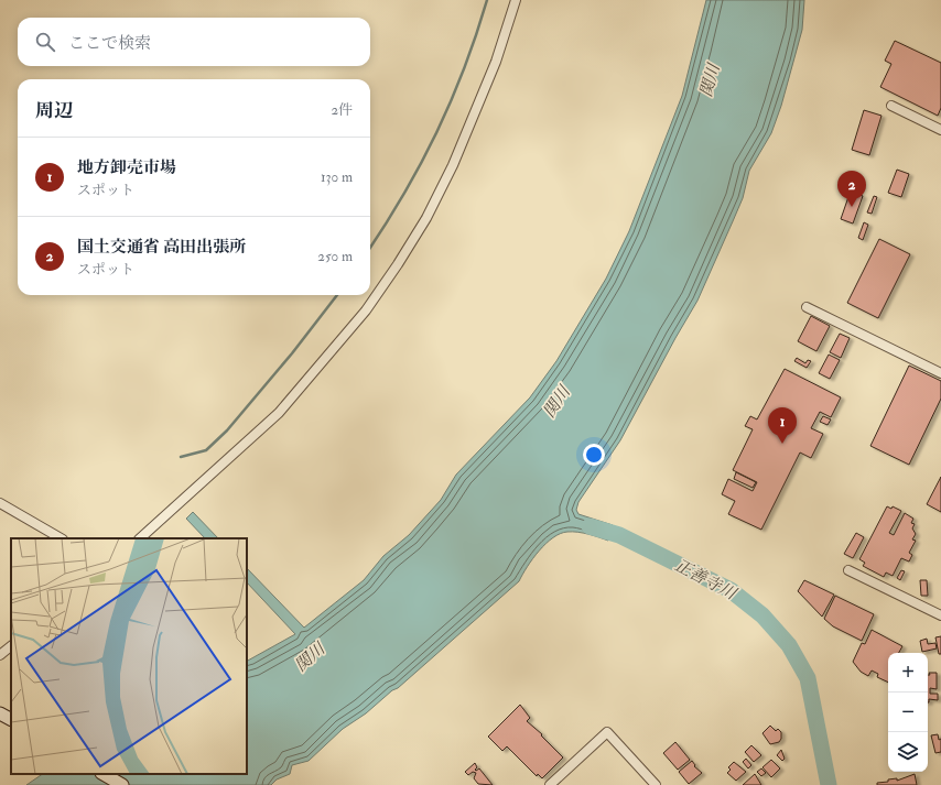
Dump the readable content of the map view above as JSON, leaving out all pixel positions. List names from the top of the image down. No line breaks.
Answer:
{"water":["関川","正善寺川"],"page":{"search":"ここで検索","heading":["周辺","2件"],"list":[{"mark":"1","name":"地方卸売市場","note":"スポット","value":"130 m"},{"mark":"2","name":"国土交通省 高田出張所","note":"スポット","value":"250 m"}],"pins":["2","1"],"map_buttons":["+","−"]}}
